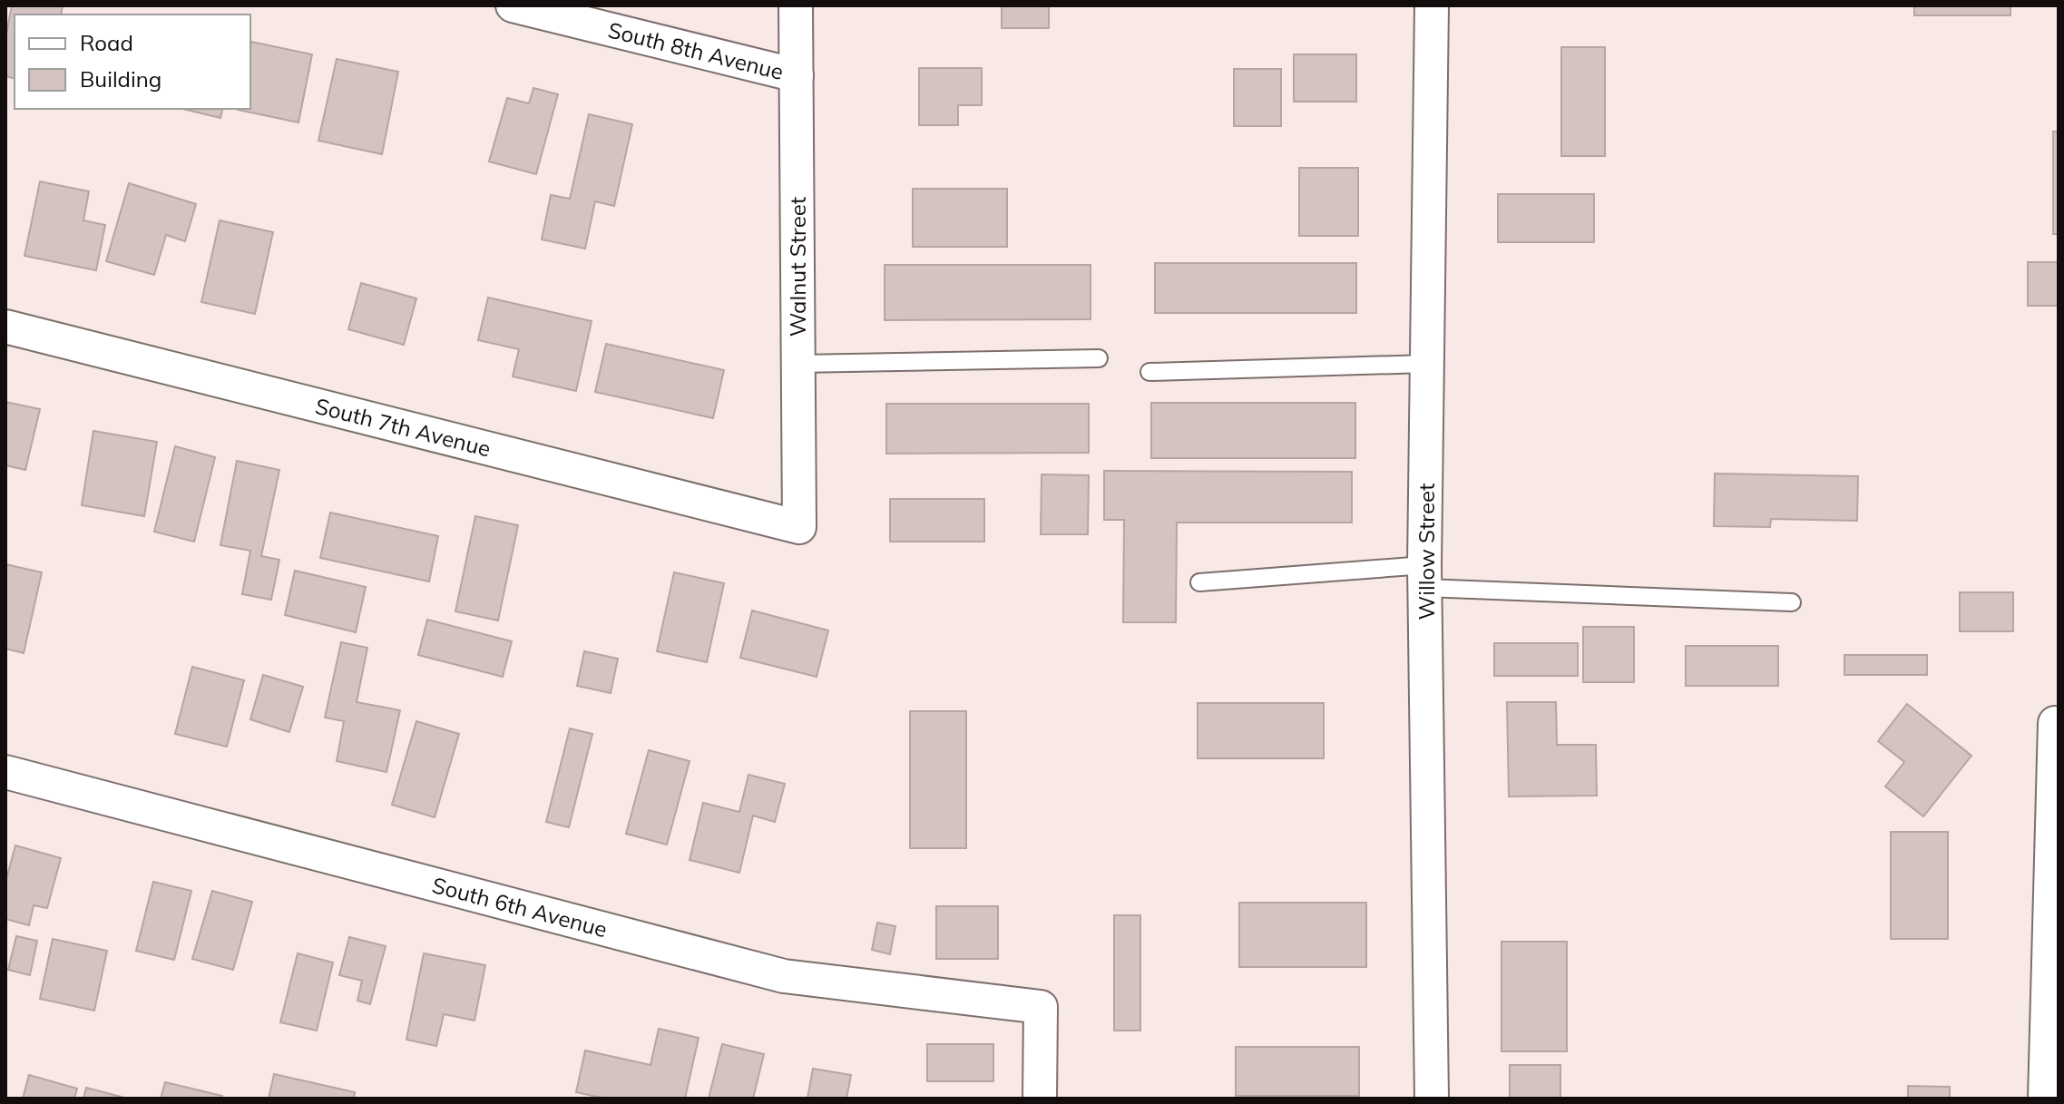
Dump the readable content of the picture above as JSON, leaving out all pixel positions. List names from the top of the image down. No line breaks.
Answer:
{"streets":{"street":["South 8th Avenue","Walnut Street","South 7th Avenue","Willow Street","South 6th Avenue"]},"crossings":[["South 8th Avenue","Walnut Street"],["Walnut Street","South 7th Avenue"]],"legend":["Road","Building"]}
